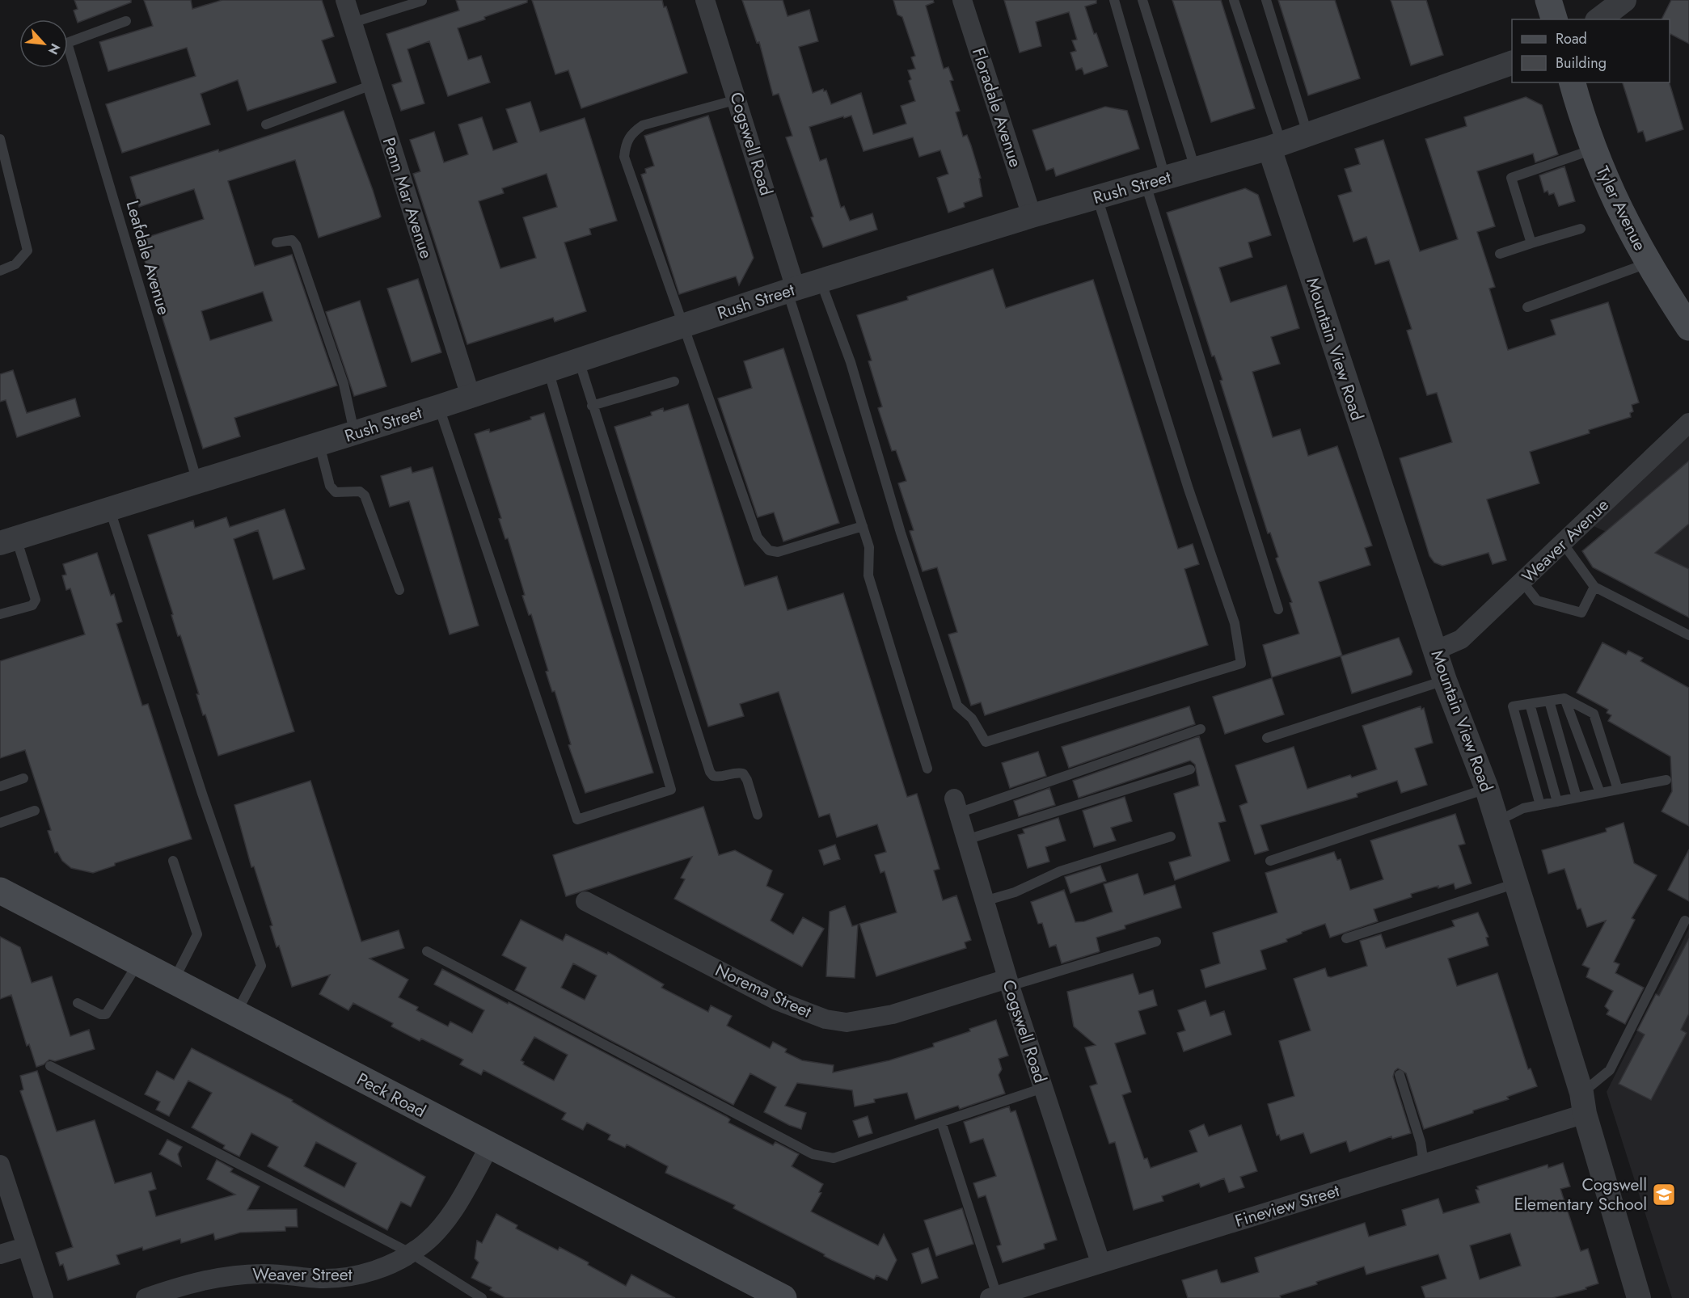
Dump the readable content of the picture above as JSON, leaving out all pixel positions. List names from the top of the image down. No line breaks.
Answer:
{"streets":{"main road":["Tyler Avenue","Peck Road"],"street":["Floradale Avenue","Cogswell Road","Rush Street","Penn Mar Avenue","Mountain View Road","Weaver Avenue","Norema Street","Fineview Street","Weaver Street"],"lane":["Leafdale Avenue"]},"crossings":[["Floradale Avenue","Rush Street"],["Cogswell Road","Rush Street"],["Cogswell Road","Norema Street"],["Cogswell Road","Fineview Street"],["Rush Street","Penn Mar Avenue"],["Rush Street","Leafdale Avenue"],["Rush Street","Mountain View Road"],["Mountain View Road","Weaver Avenue"],["Mountain View Road","Fineview Street"],["Peck Road","Weaver Street"]],"places":{"school or university":["Cogswell Elementary School"]},"legend":["Road","Building"],"north":"bottom right"}
